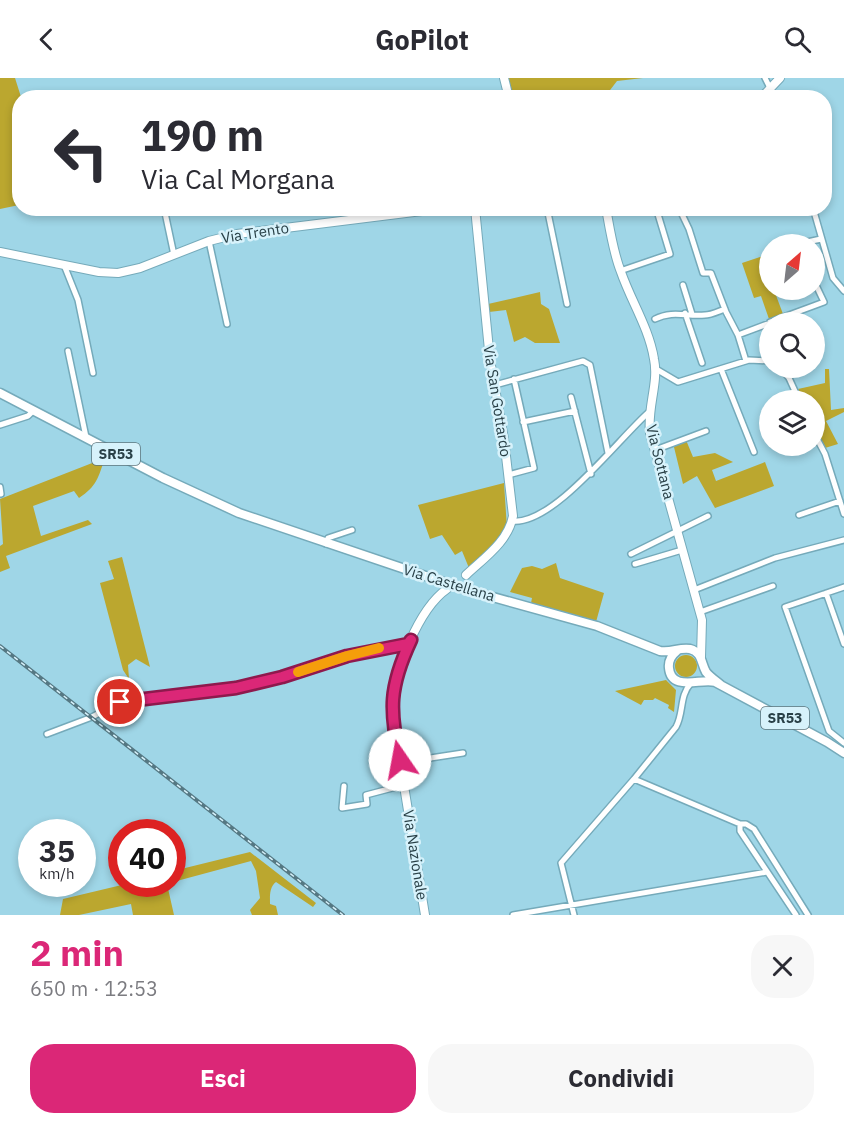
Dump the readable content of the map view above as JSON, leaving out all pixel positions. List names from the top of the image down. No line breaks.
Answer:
{"streets":{"main road":["SR53","Via Castellana"],"street":["Via Trento","Via San Gottardo","Via Sottana","Via Nazionale"]},"crossings":[["SR53","Via Sottana"],["SR53","Via Castellana"],["Via Sottana","Via Castellana"],["Via Castellana","Via Nazionale"]],"north":"top right","page":{"header":"GoPilot","turn":["190 m","Via Cal Morgana"],"speed":"35 km/h","limit":"40","heading":["2 min","650 m · 12:53"],"buttons":["Esci","Condividi"]}}
